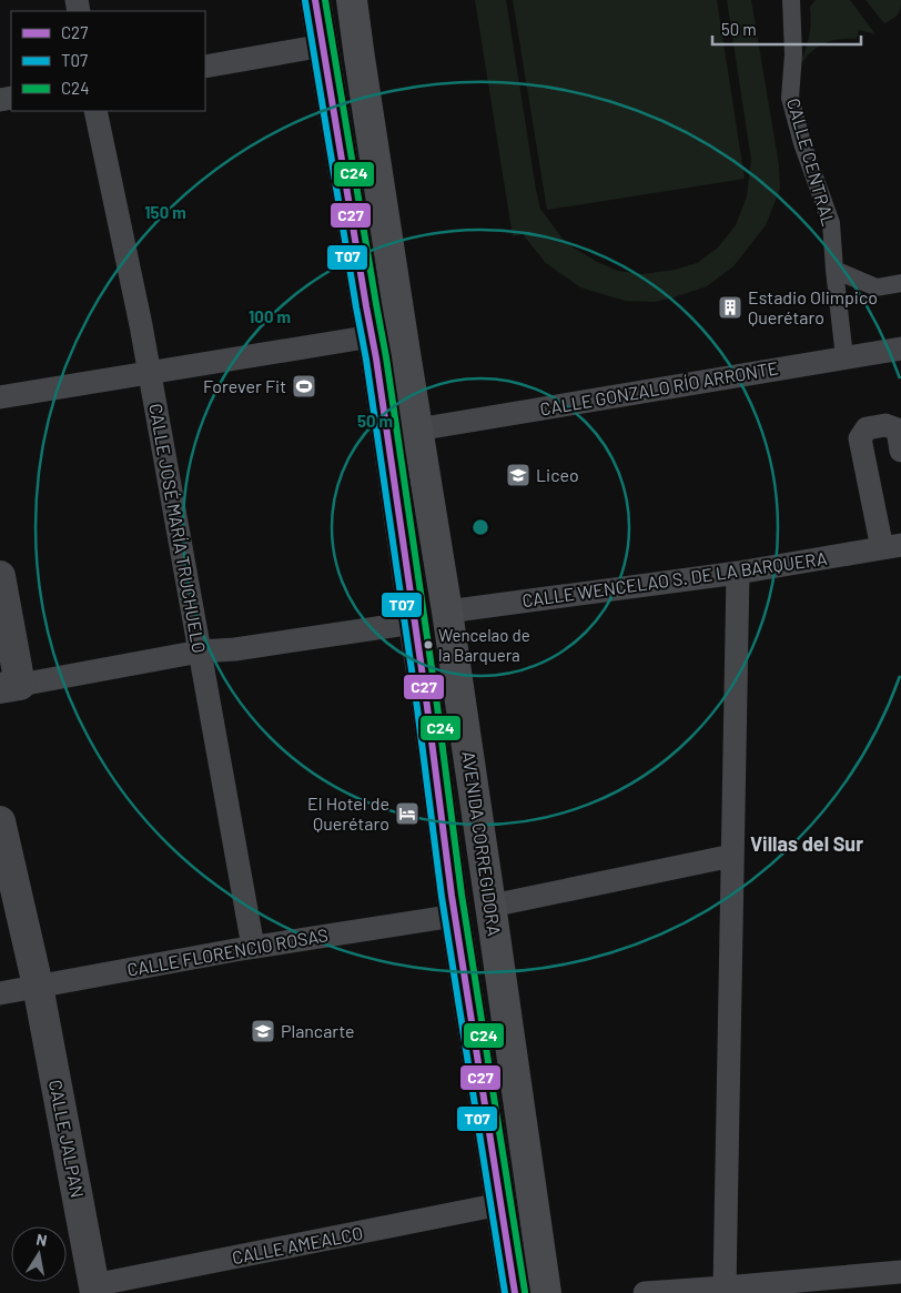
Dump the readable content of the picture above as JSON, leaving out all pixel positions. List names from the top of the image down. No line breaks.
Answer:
{"streets":{"main road":["AVENIDA CORREGIDORA"],"street":["CALLE CENTRAL","CALLE GONZALO RÍO ARRONTE","CALLE JOSÉ MARÍA TRUCHUELO","CALLE WENCELAO S. DE LA BARQUERA","CALLE FLORENCIO ROSAS","CALLE JALPAN","CALLE AMEALCO"]},"crossings":[["CALLE CENTRAL","CALLE GONZALO RÍO ARRONTE"],["CALLE GONZALO RÍO ARRONTE","AVENIDA CORREGIDORA"],["CALLE JOSÉ MARÍA TRUCHUELO","CALLE FLORENCIO ROSAS"],["CALLE WENCELAO S. DE LA BARQUERA","AVENIDA CORREGIDORA"],["AVENIDA CORREGIDORA","CALLE FLORENCIO ROSAS"],["AVENIDA CORREGIDORA","CALLE AMEALCO"],["CALLE FLORENCIO ROSAS","CALLE JALPAN"],["CALLE JALPAN","CALLE AMEALCO"]],"districts":["Villas del Sur"],"places":{"building":["Estadio Olimpico Querétaro"],"sports":["Forever Fit"],"school or university":["Liceo","Plancarte"],"other":["Wencelao de la Barquera"],"hotel":["El Hotel de Querétaro"]},"lines":["transit line C27","transit line C24","transit line T07"],"legend":["C27","T07","C24"],"scale_bar":"50 m","north":"top","rings":["150 m","100 m","50 m"]}
